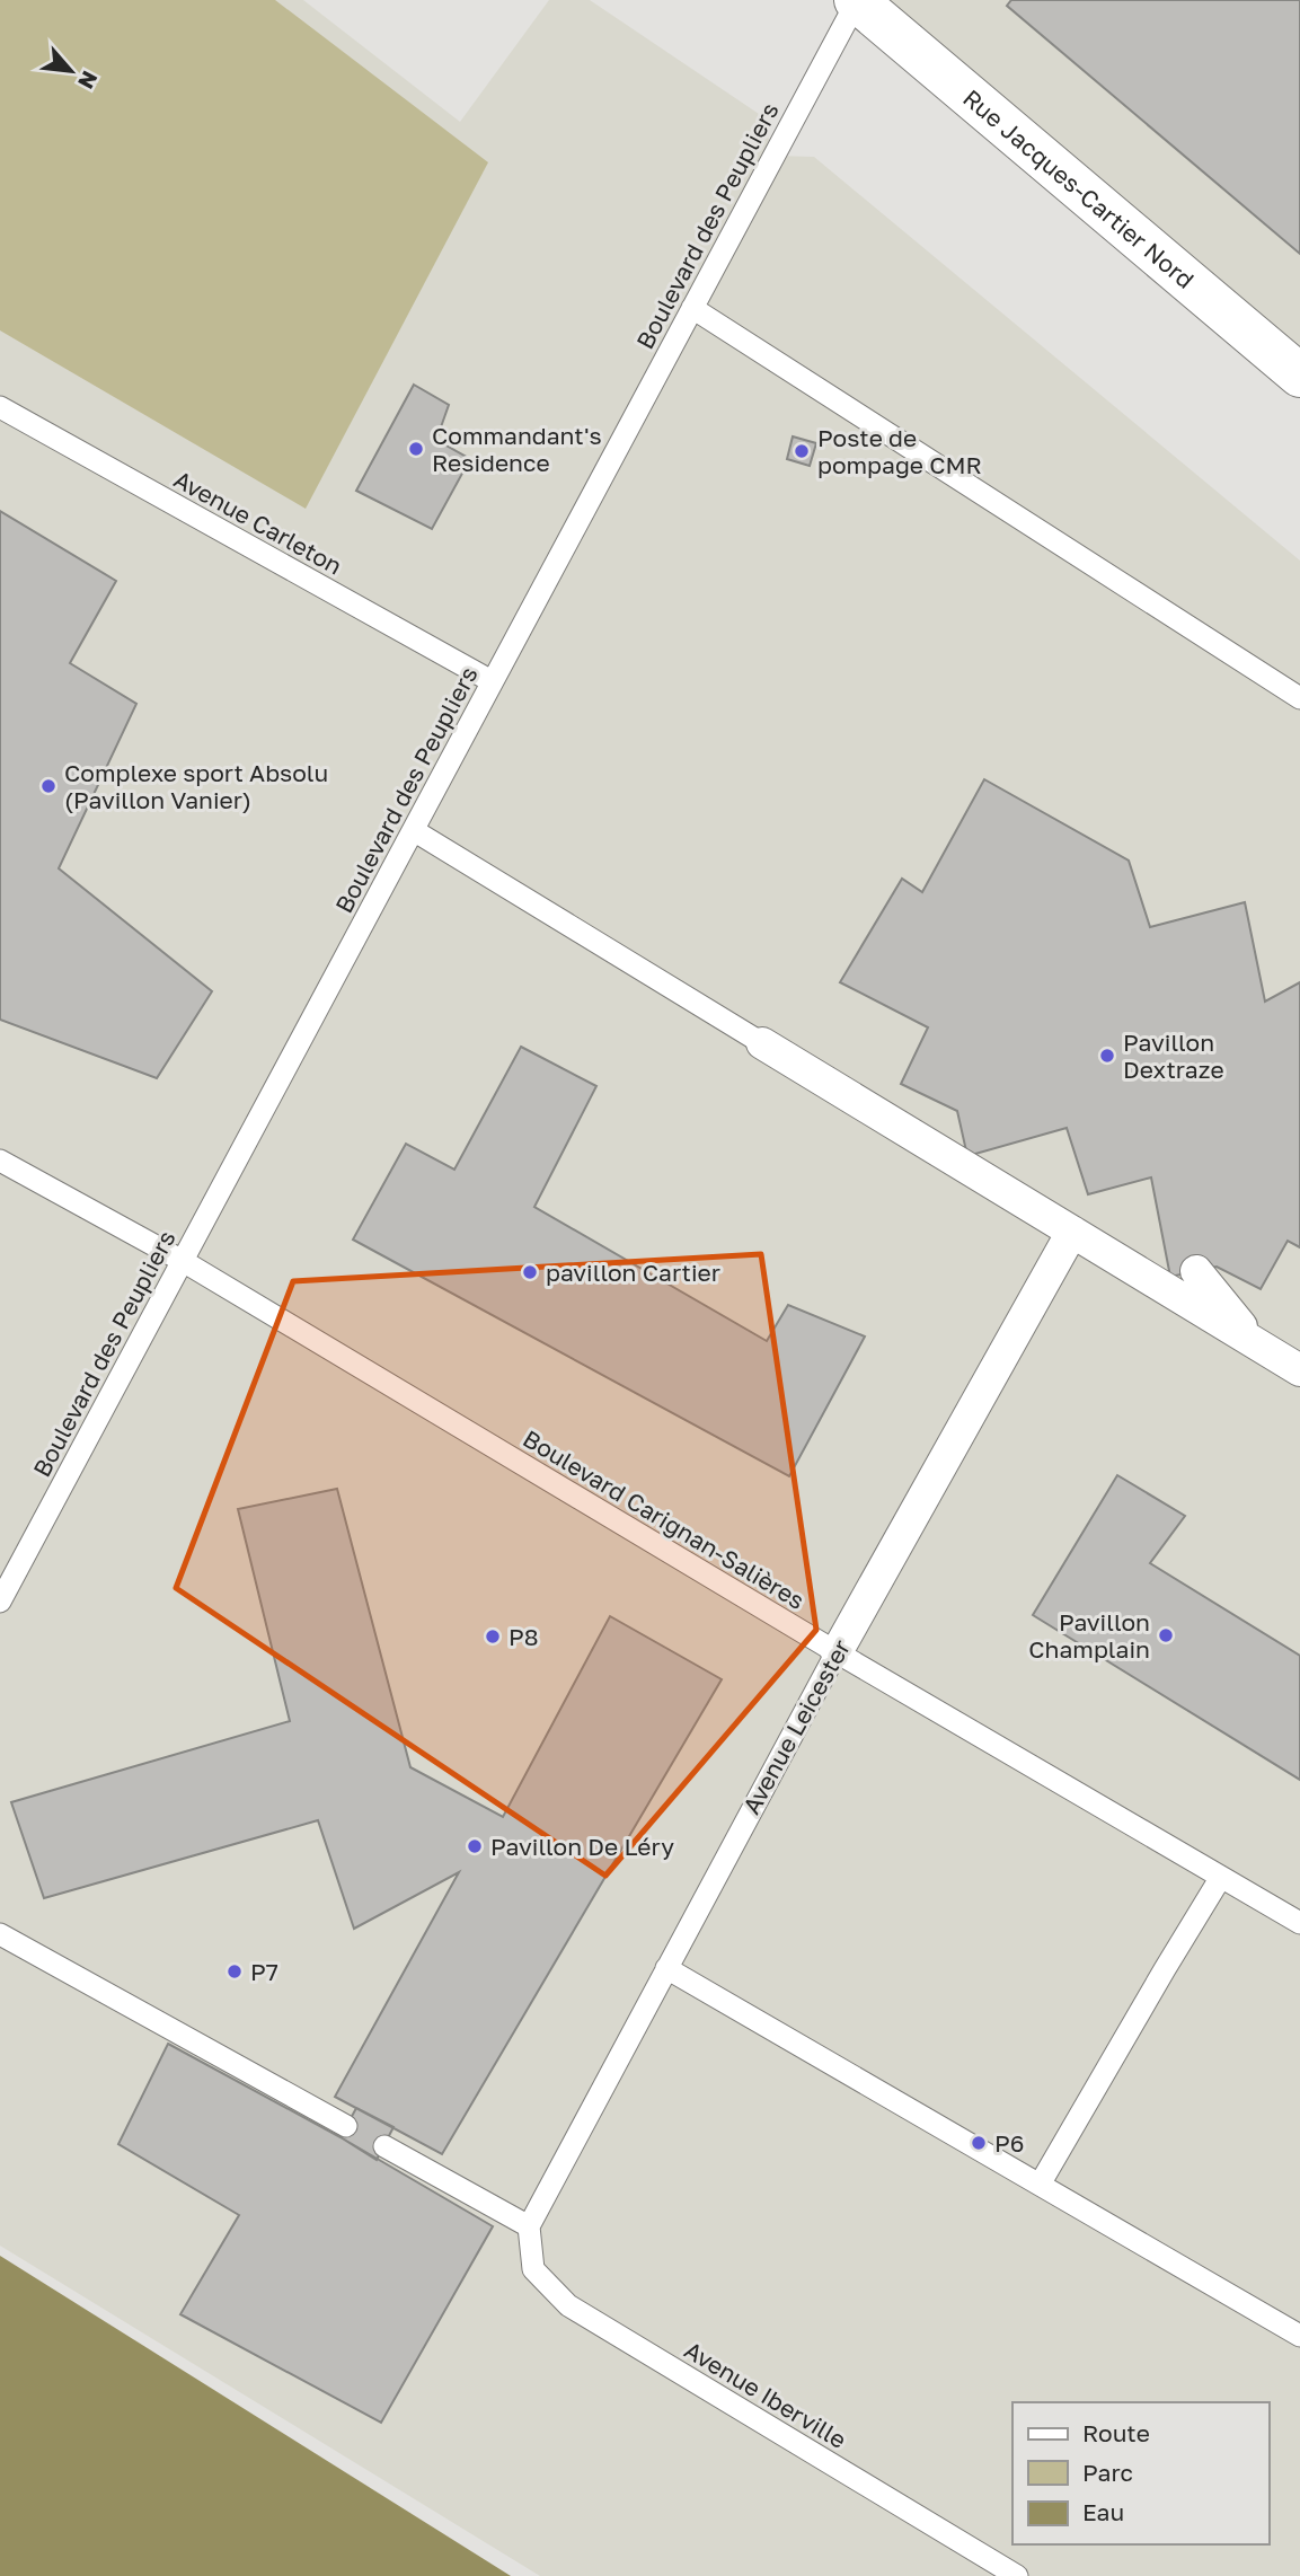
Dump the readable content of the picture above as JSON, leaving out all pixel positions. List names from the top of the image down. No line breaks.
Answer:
{"streets":{"street":["Rue Jacques-Cartier Nord","Avenue Leicester"],"lane":["Boulevard des Peupliers","Avenue Carleton","Boulevard Carignan-Salières","Avenue Iberville"]},"crossings":[["Rue Jacques-Cartier Nord","Boulevard des Peupliers"],["Boulevard des Peupliers","Avenue Carleton"],["Boulevard des Peupliers","Boulevard Carignan-Salières"],["Boulevard Carignan-Salières","Avenue Leicester"],["Avenue Leicester","Avenue Iberville"]],"places":["Commandant's Residence","Poste de pompage CMR","Complexe sport Absolu (Pavillon Vanier)","Pavillon Dextraze","pavillon Cartier","Pavillon Champlain","P8","Pavillon De Léry","P7","P6"],"legend":["Route","Parc","Eau"],"north":"bottom right"}
